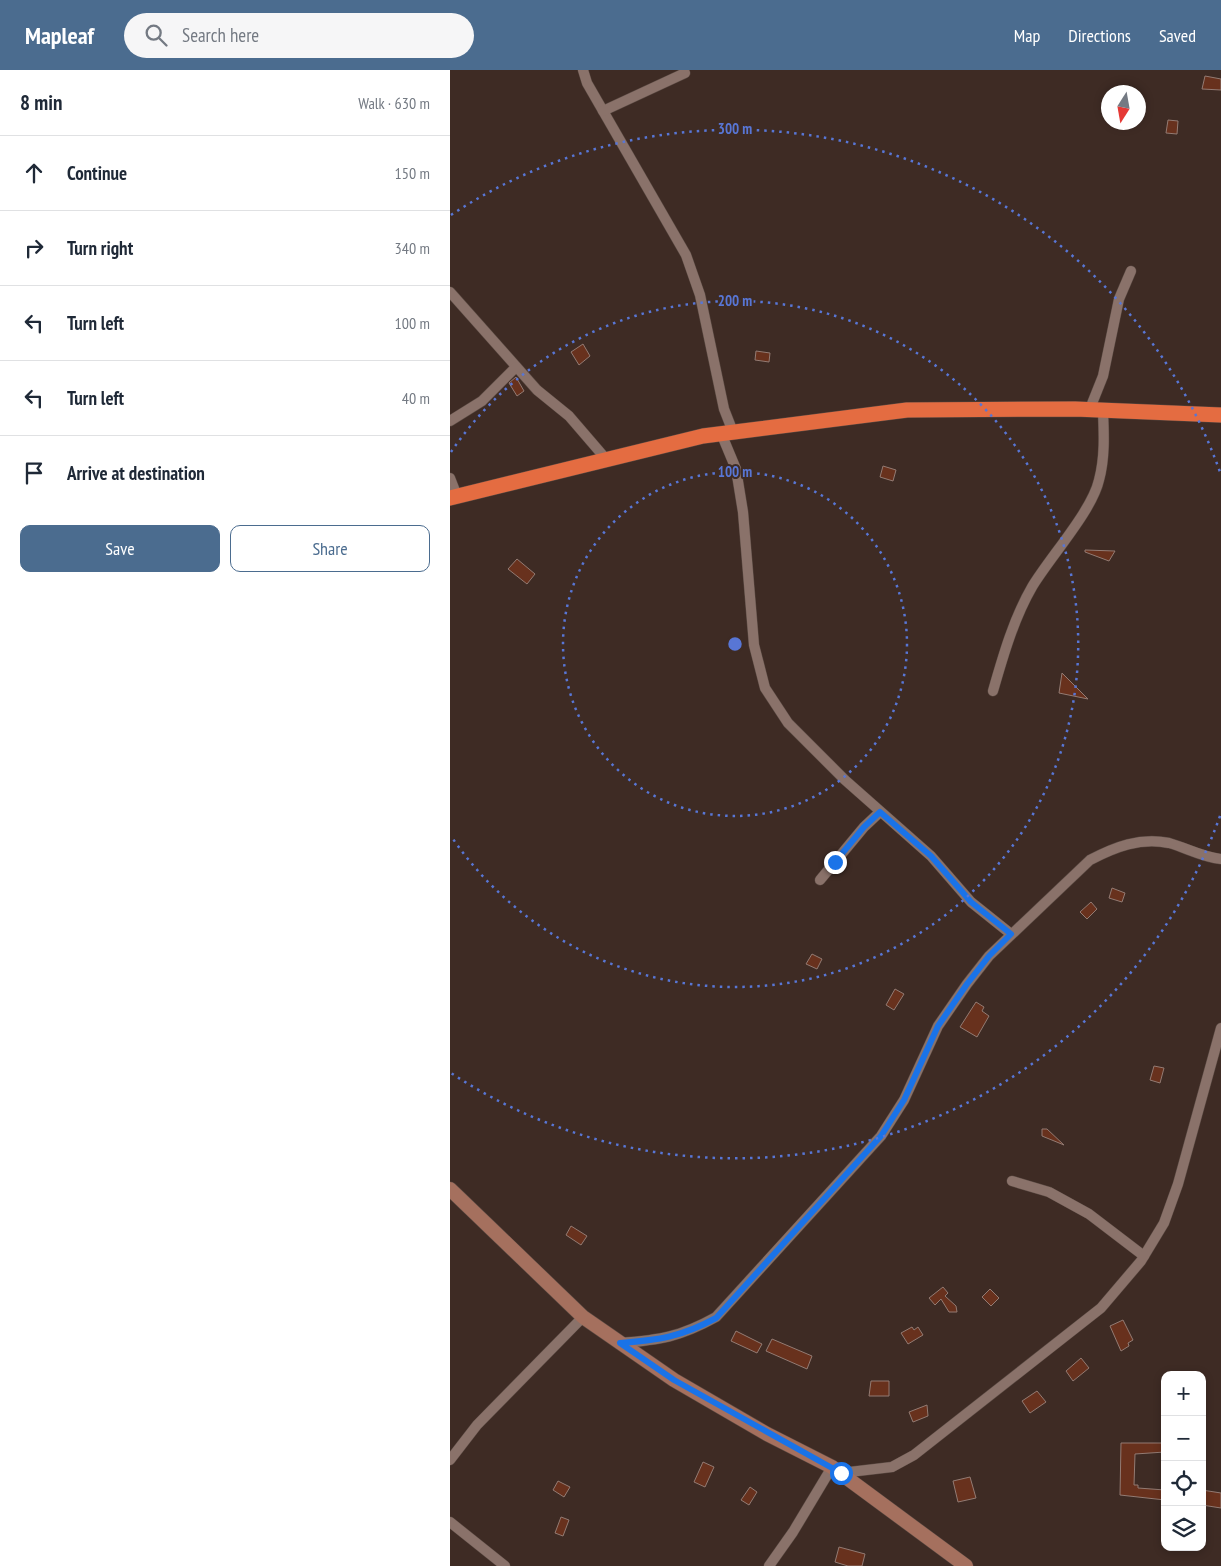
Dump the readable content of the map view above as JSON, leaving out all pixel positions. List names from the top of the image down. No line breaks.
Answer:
{"north":"bottom","page":{"header":"Mapleaf","search":"Search here","nav":["Map","Directions","Saved"],"heading":["8 min","Walk · 630 m"],"list":[["Continue","150 m"],["Turn right","340 m"],["Turn left","100 m"],["Turn left","40 m"],"Arrive at destination"],"buttons":["Save","Share"],"map_buttons":["+","−"]},"rings":["300 m","200 m","100 m"]}
